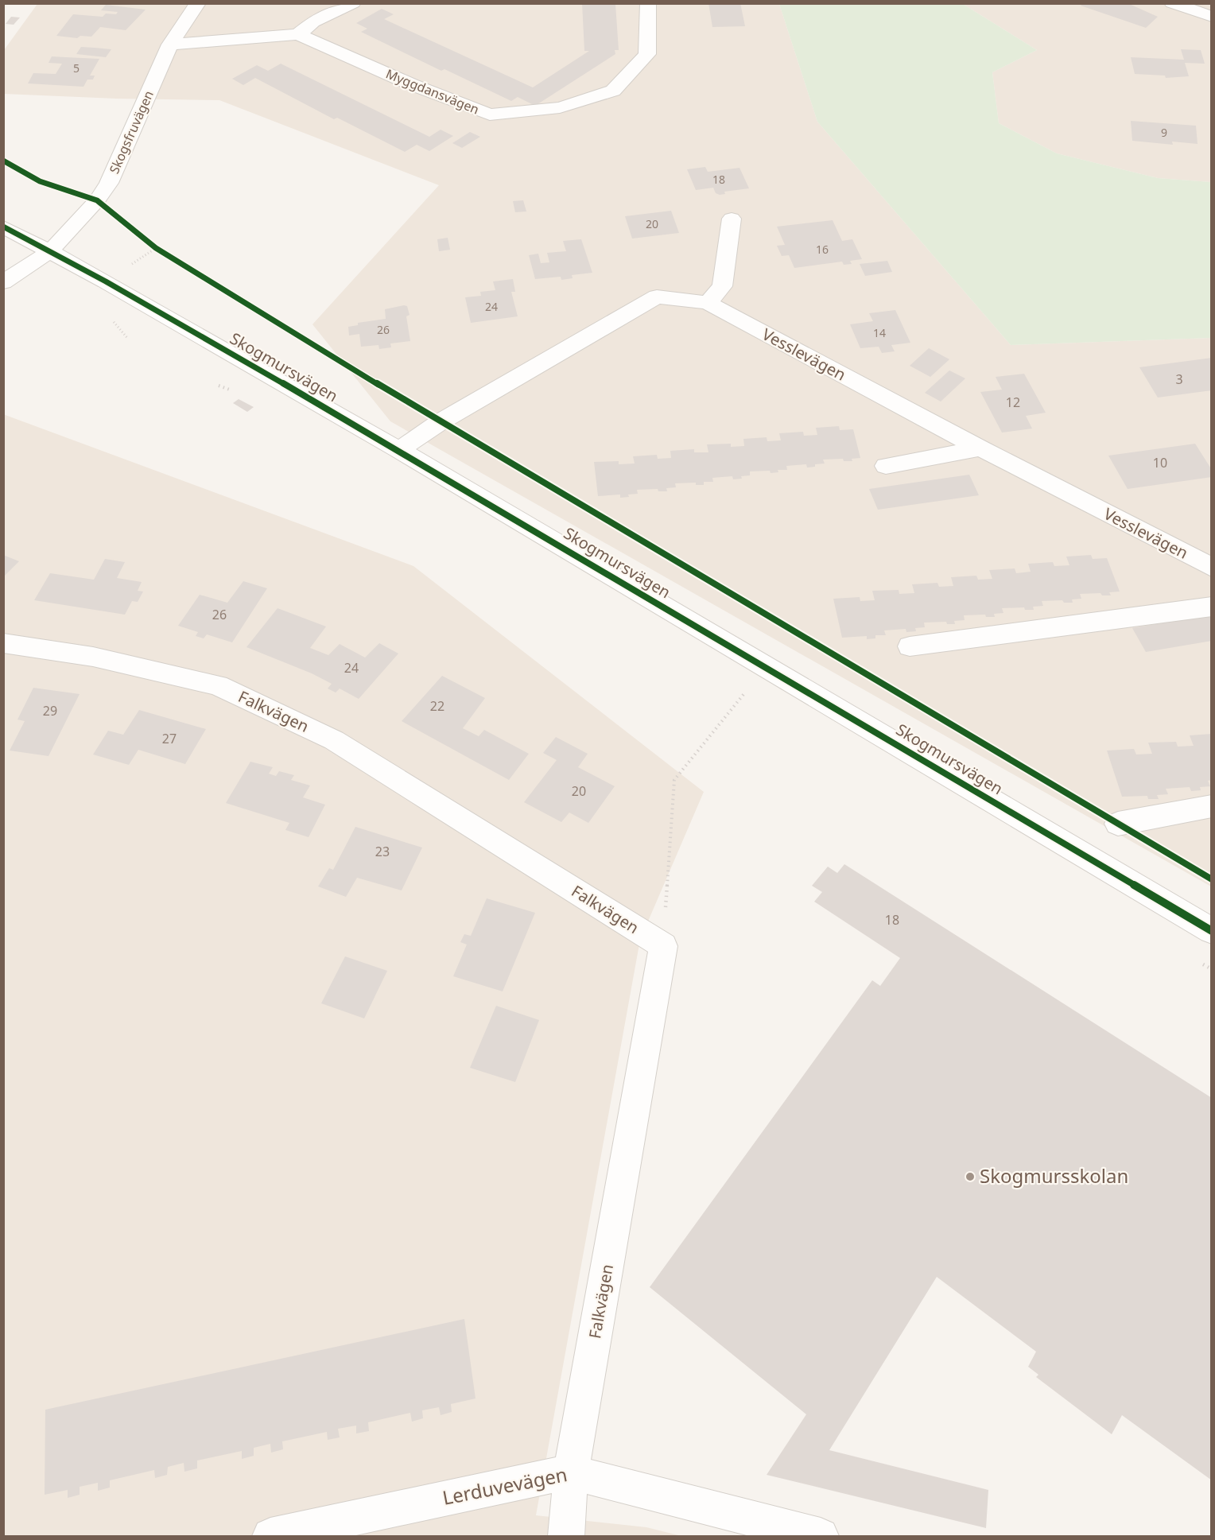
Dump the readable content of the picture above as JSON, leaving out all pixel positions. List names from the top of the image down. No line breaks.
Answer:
{"streets":{"street":["Myggdansvägen","Skogsfruvägen","Vesslevägen","Skogmursvägen","Falkvägen","Lerduvevägen"]},"crossings":[["Myggdansvägen","Skogsfruvägen"],["Skogsfruvägen","Skogmursvägen"],["Vesslevägen","Skogmursvägen"],["Falkvägen","Lerduvevägen"]],"places":["Skogmursskolan"],"house_numbers":["5","9","18","20","16","24","26","14","3","12","10","26","24","22","29","27","20","23","18"]}
